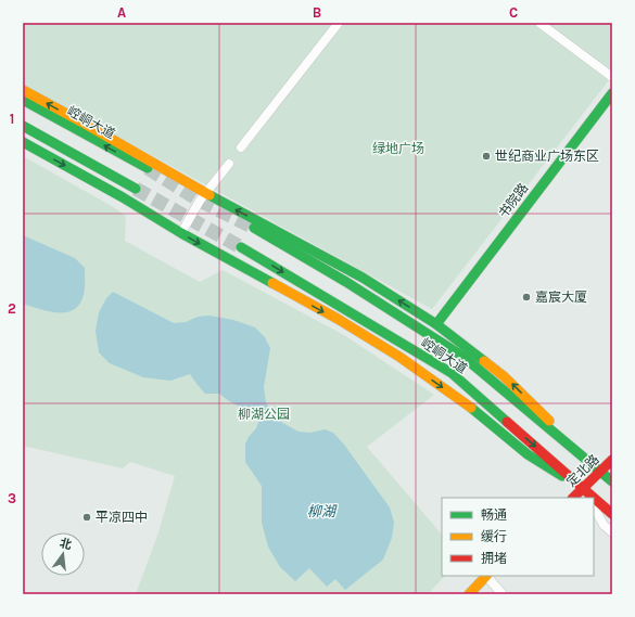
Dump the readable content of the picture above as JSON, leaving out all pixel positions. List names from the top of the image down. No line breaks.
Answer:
{"streets":{"street":["崆峒大道","书院路","定北路"]},"crossings":[["崆峒大道","定北路"]],"water":["柳湖"],"parks":["绿地广场","柳湖公园"],"places":["世纪商业广场东区","嘉宸大厦","平凉四中"],"legend":["畅通","缓行","拥堵"],"north":"top","grid":{"columns":["A","B","C"],"rows":["1","2","3"]}}
